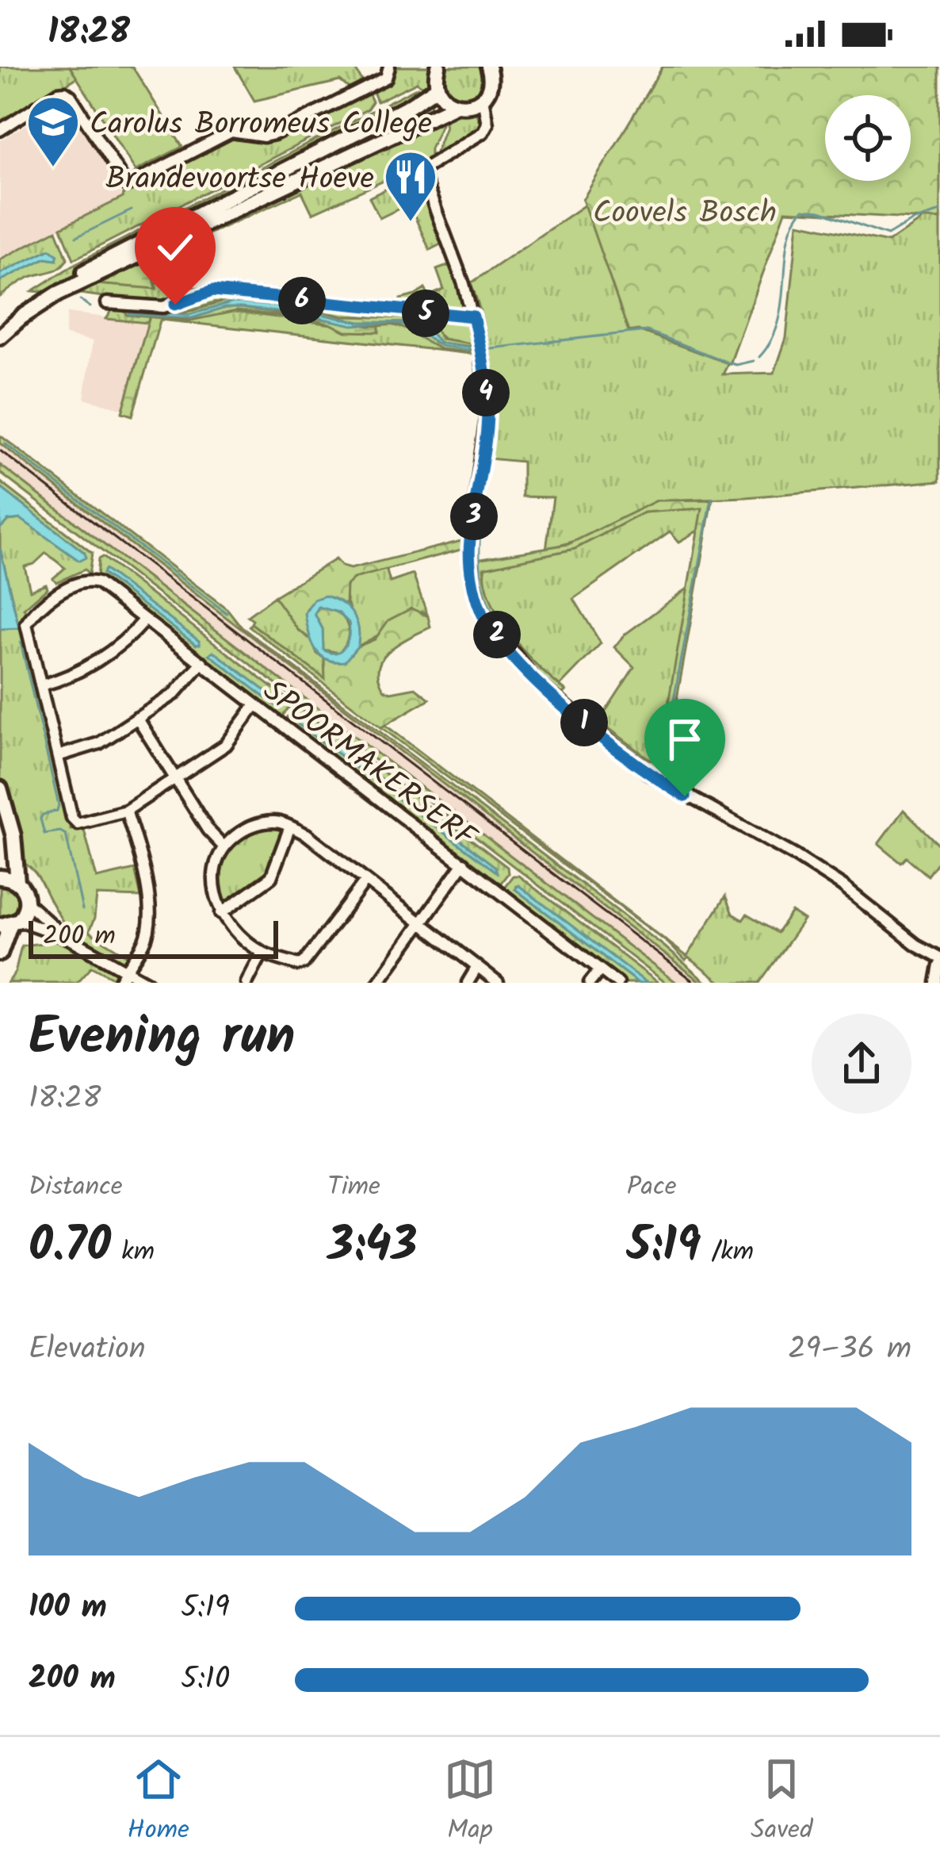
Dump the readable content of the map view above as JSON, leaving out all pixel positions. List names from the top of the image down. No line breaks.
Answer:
{"streets":{"street":["SPOORMAKERSERF"]},"parks":["Coovels Bosch"],"places":{"school or university":["Carolus Borromeus College"],"restaurant":["Brandevoortse Hoeve"]},"scale_bar":"200 m","page":{"status":"18:28","pins":["6","5","4","3","2","1"],"scale":"200 m","heading":["Evening run","18:28"],"stats":[["Distance","0.70 km"],["Time","3:43"],["Pace","5:19 /km"]],"chart":["Elevation","29–36 m"],"list":[{"name":"100 m","note":"5:19"},{"name":"200 m","note":"5:10"}],"tabs":["Home","Map","Saved"]}}
